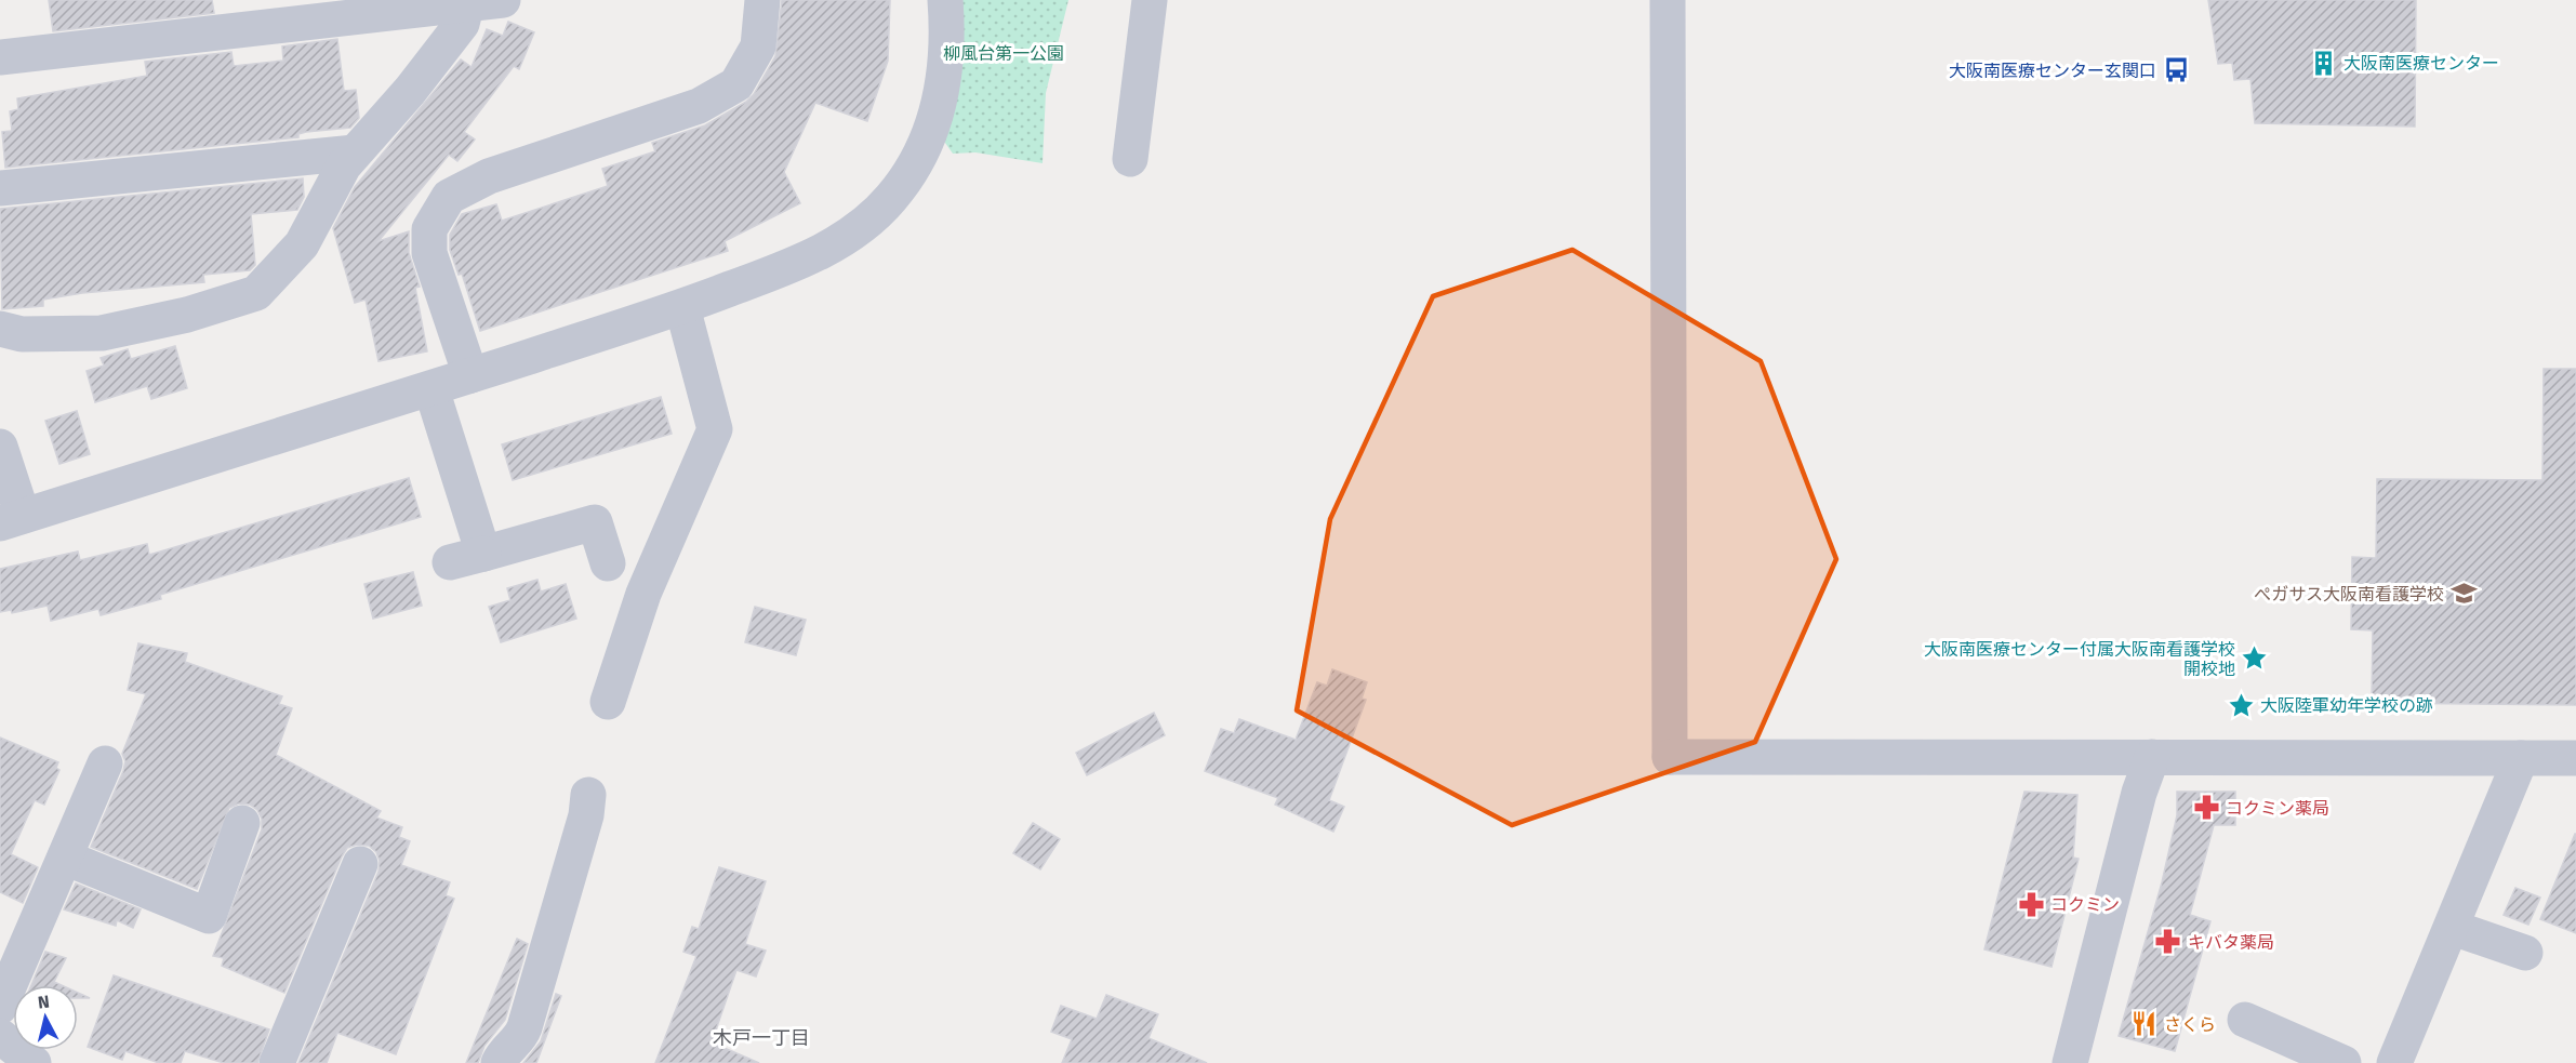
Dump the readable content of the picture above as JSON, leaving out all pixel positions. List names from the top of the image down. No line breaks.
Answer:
{"districts":["木戸一丁目"],"parks":["柳風台第一公園"],"places":{"building":["大阪南医療センター"],"bus stop":["大阪南医療センター玄関口"],"school or university":["ぺガサス大阪南看護学校"],"place":["大阪南医療センター付属大阪南看護学校 開校地","大阪陸軍幼年学校の跡"],"pharmacy":["コクミン薬局","コクミン","キバタ薬局"],"restaurant":["さくら"]},"north":"top"}
